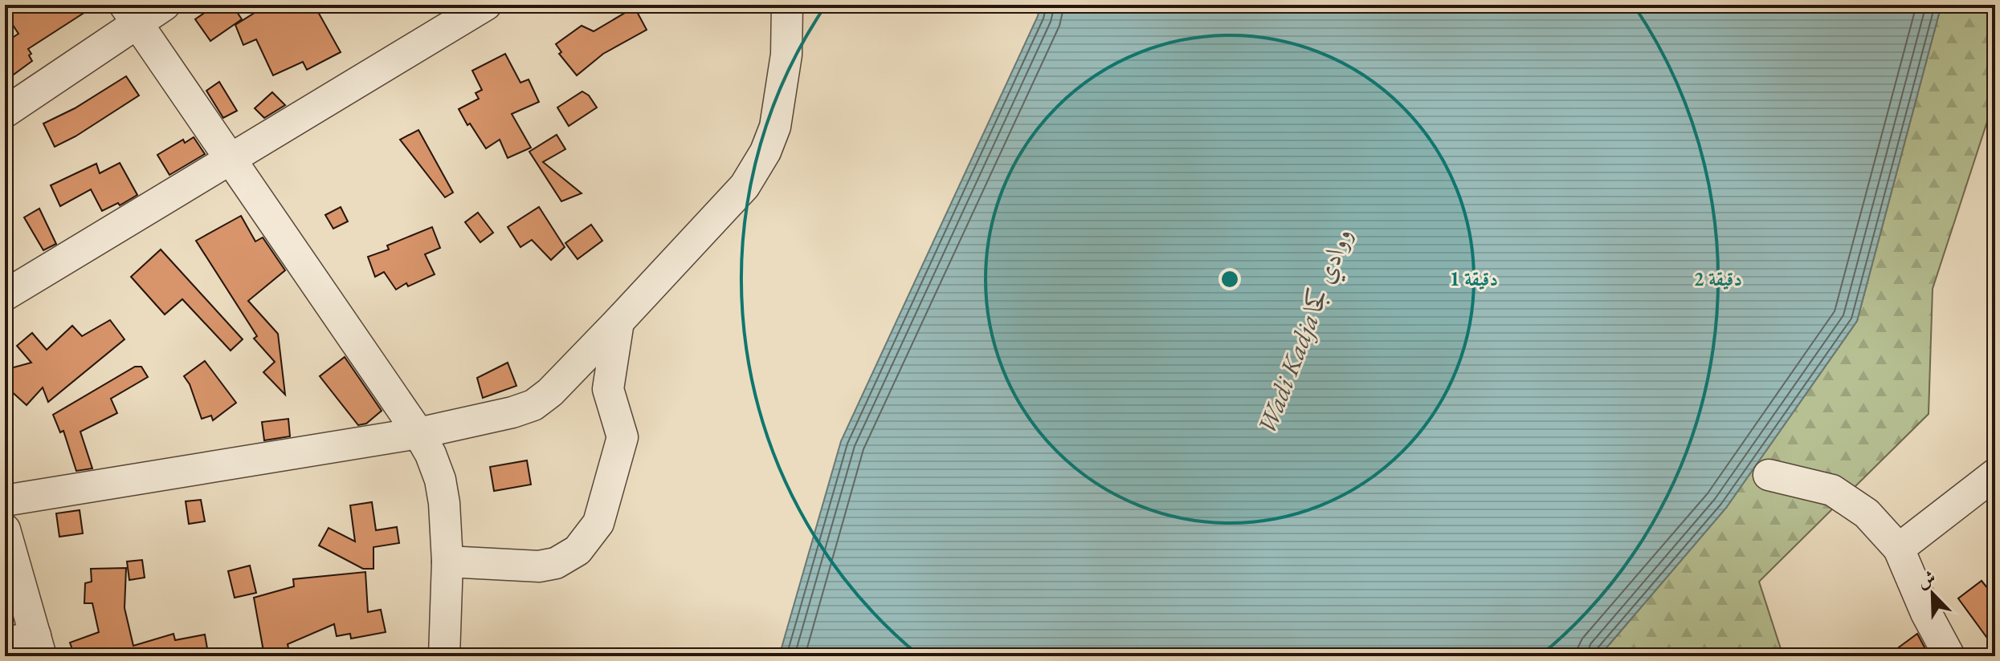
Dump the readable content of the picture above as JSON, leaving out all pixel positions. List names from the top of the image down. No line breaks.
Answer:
{"water":["Wadi Kadja ووادي كجا"],"north":"top left","rings":["1 دقيقة","2 دقيقة"]}
